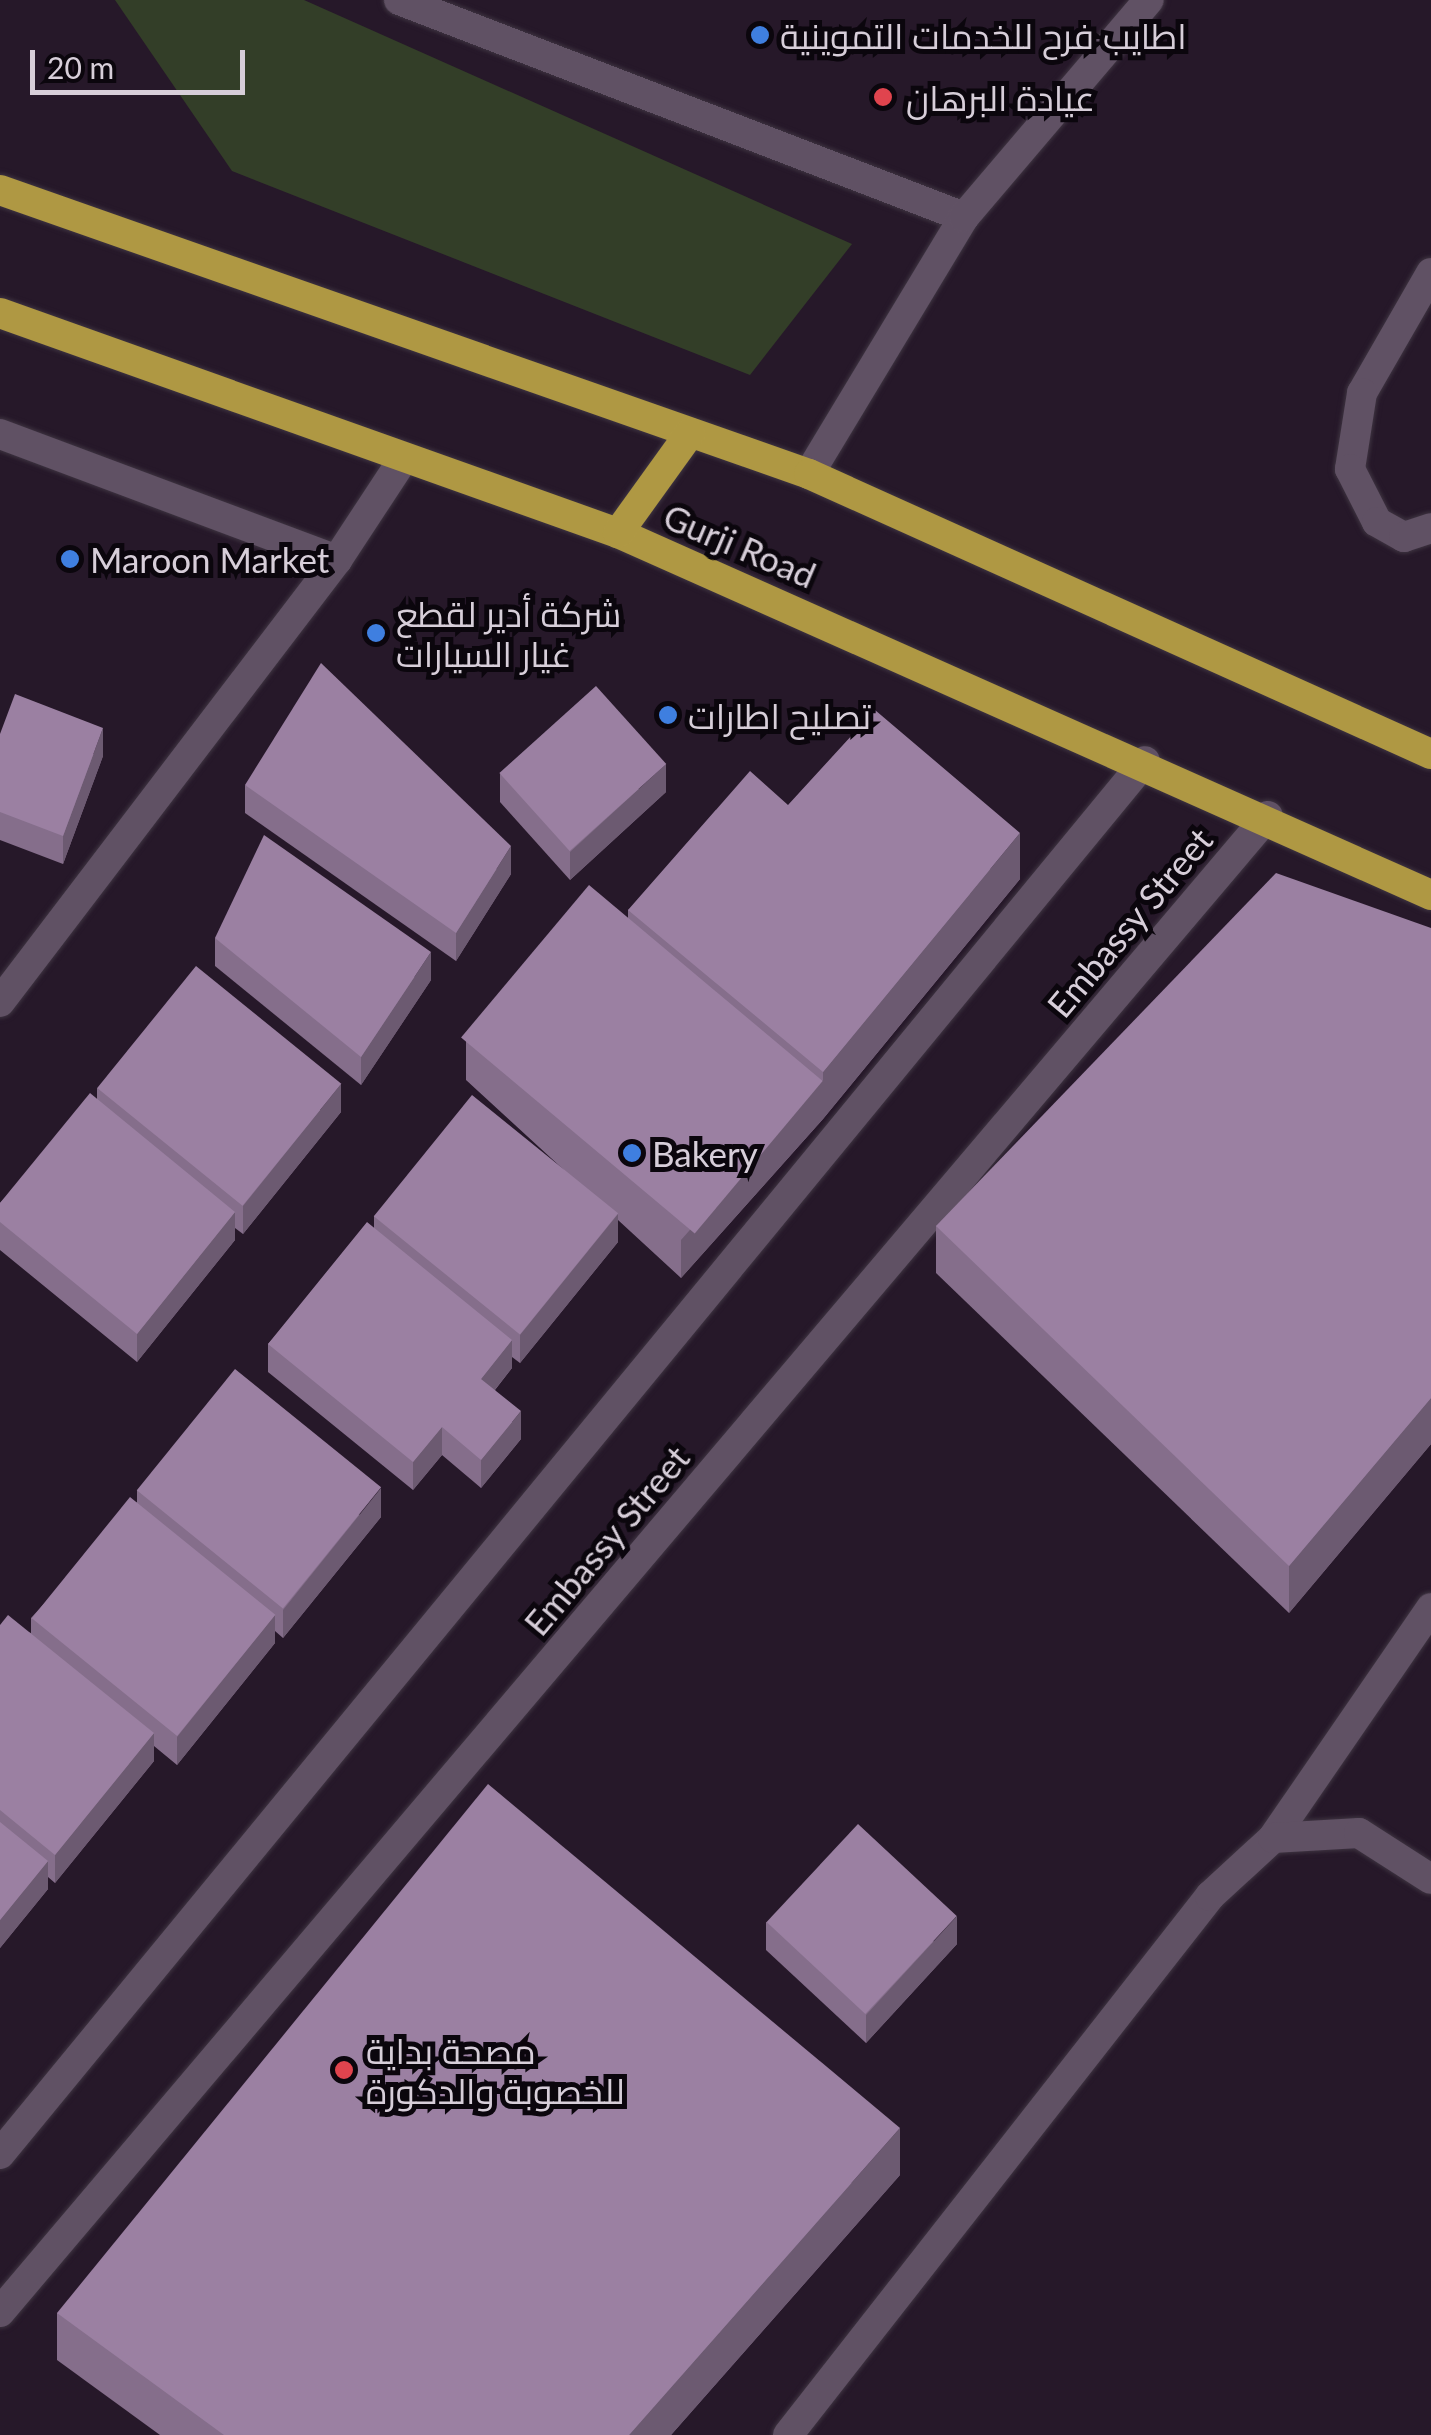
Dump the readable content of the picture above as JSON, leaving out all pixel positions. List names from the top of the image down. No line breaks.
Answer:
{"streets":{"highway":["Gurji Road"],"street":["Embassy Street"]},"crossings":[["Gurji Road","Embassy Street"]],"places":["اطايب فرح للخدمات التموينية","عيادة البرهان","Maroon Market","شركة أدير لقطع غيار السيارات","تصليح اطارات","Bakery","مصحة بداية للخصوبة والدكورة"],"scale_bar":"20 m"}
